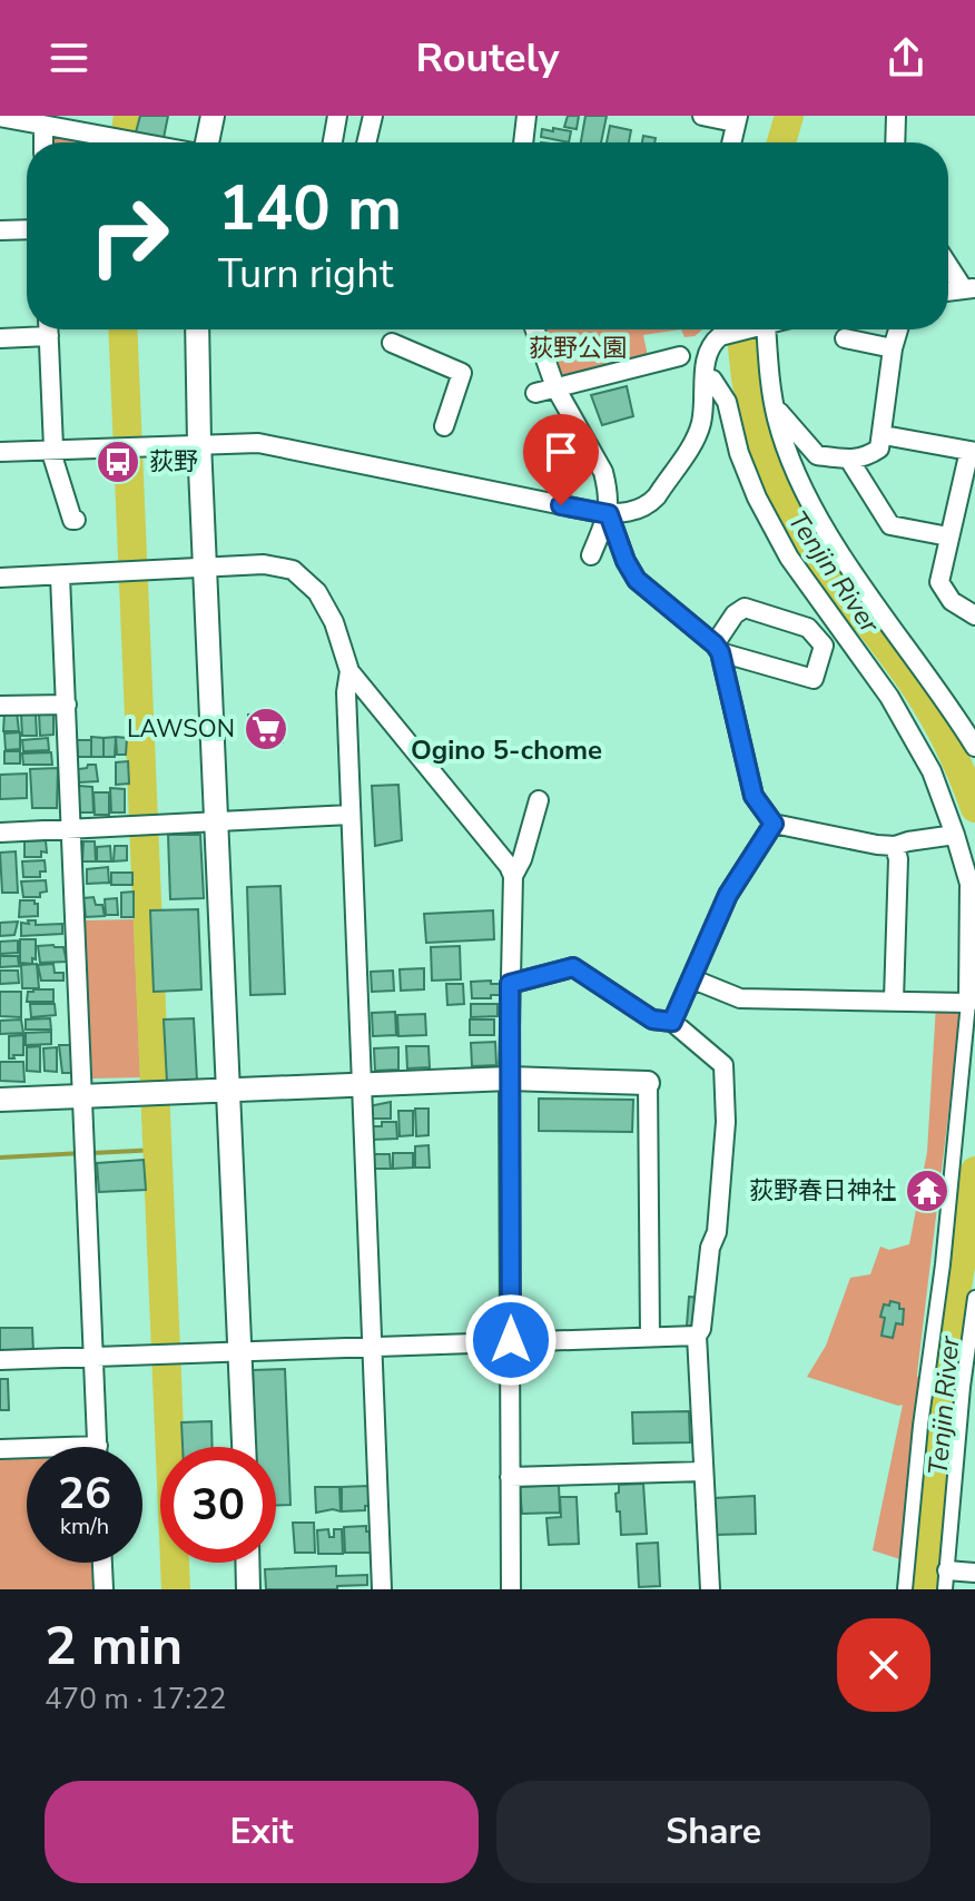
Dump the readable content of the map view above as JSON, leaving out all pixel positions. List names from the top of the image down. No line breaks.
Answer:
{"districts":["Ogino 5-chome"],"water":["Tenjin River"],"parks":["荻野公園"],"places":{"bus stop":["荻野"],"supermarket":["LAWSON"],"temple":["荻野春日神社"]},"page":{"header":"Routely","turn":["140 m","Turn right"],"speed":"26 km/h","limit":"30","heading":["2 min","470 m · 17:22"],"buttons":["Exit","Share"]}}
